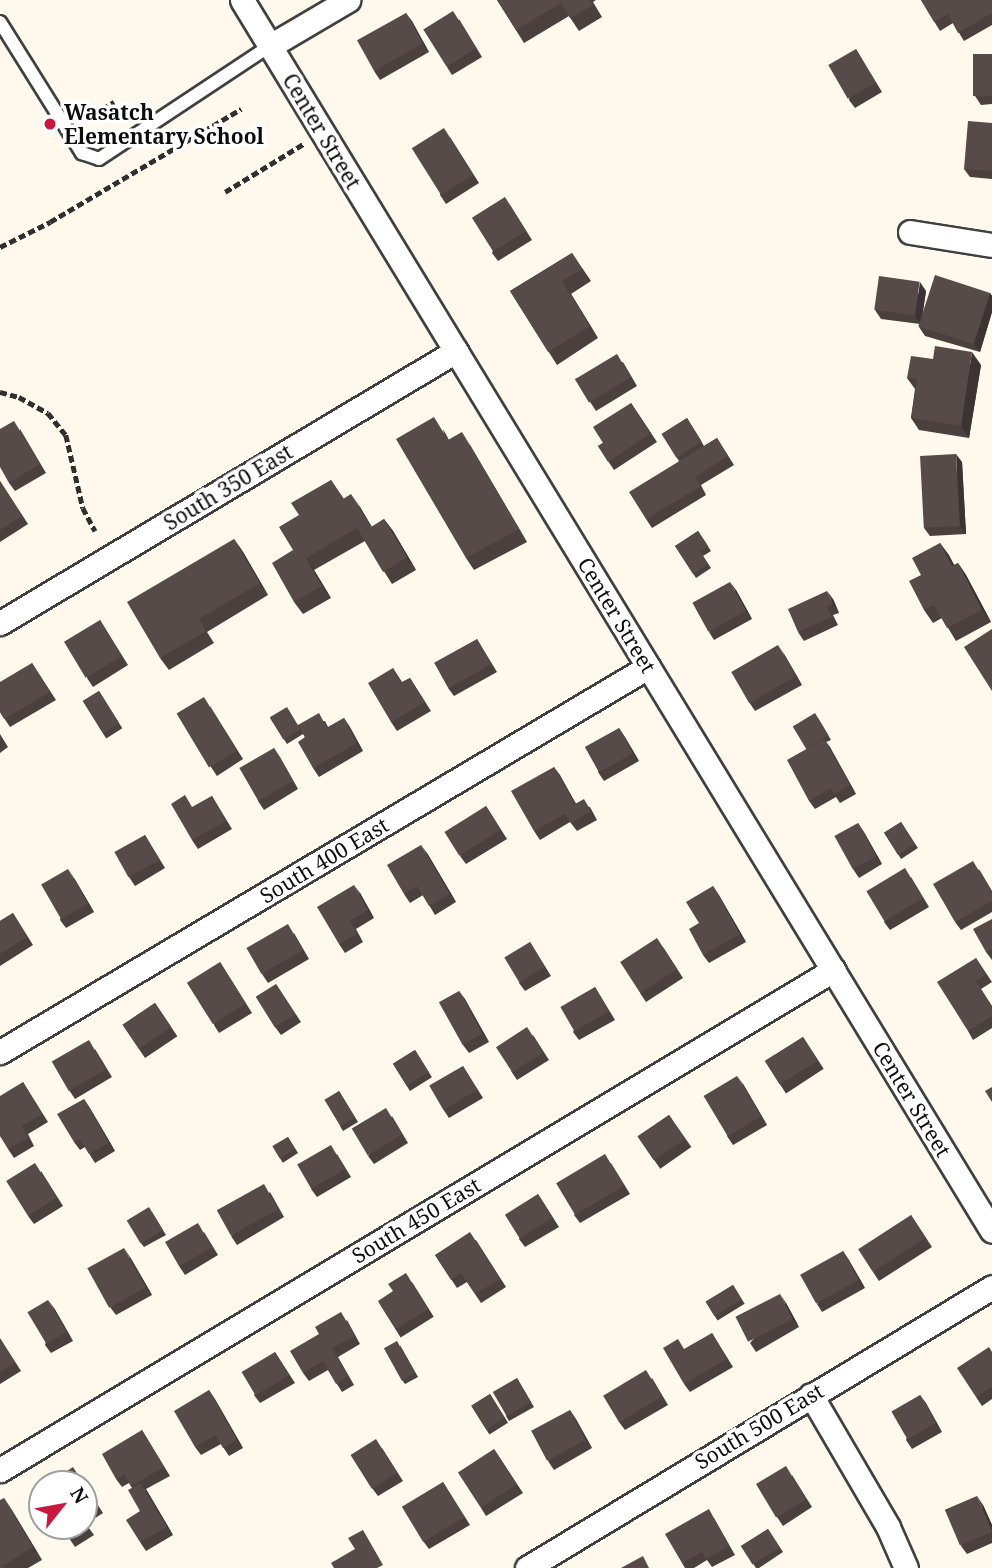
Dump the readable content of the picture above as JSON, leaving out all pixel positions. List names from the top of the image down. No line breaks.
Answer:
{"streets":{"street":["Center Street","South 350 East","South 400 East","South 450 East","South 500 East"]},"crossings":[["Center Street","South 350 East"],["Center Street","South 400 East"],["Center Street","South 450 East"]],"places":["Wasatch Elementary School"],"north":"top right"}
